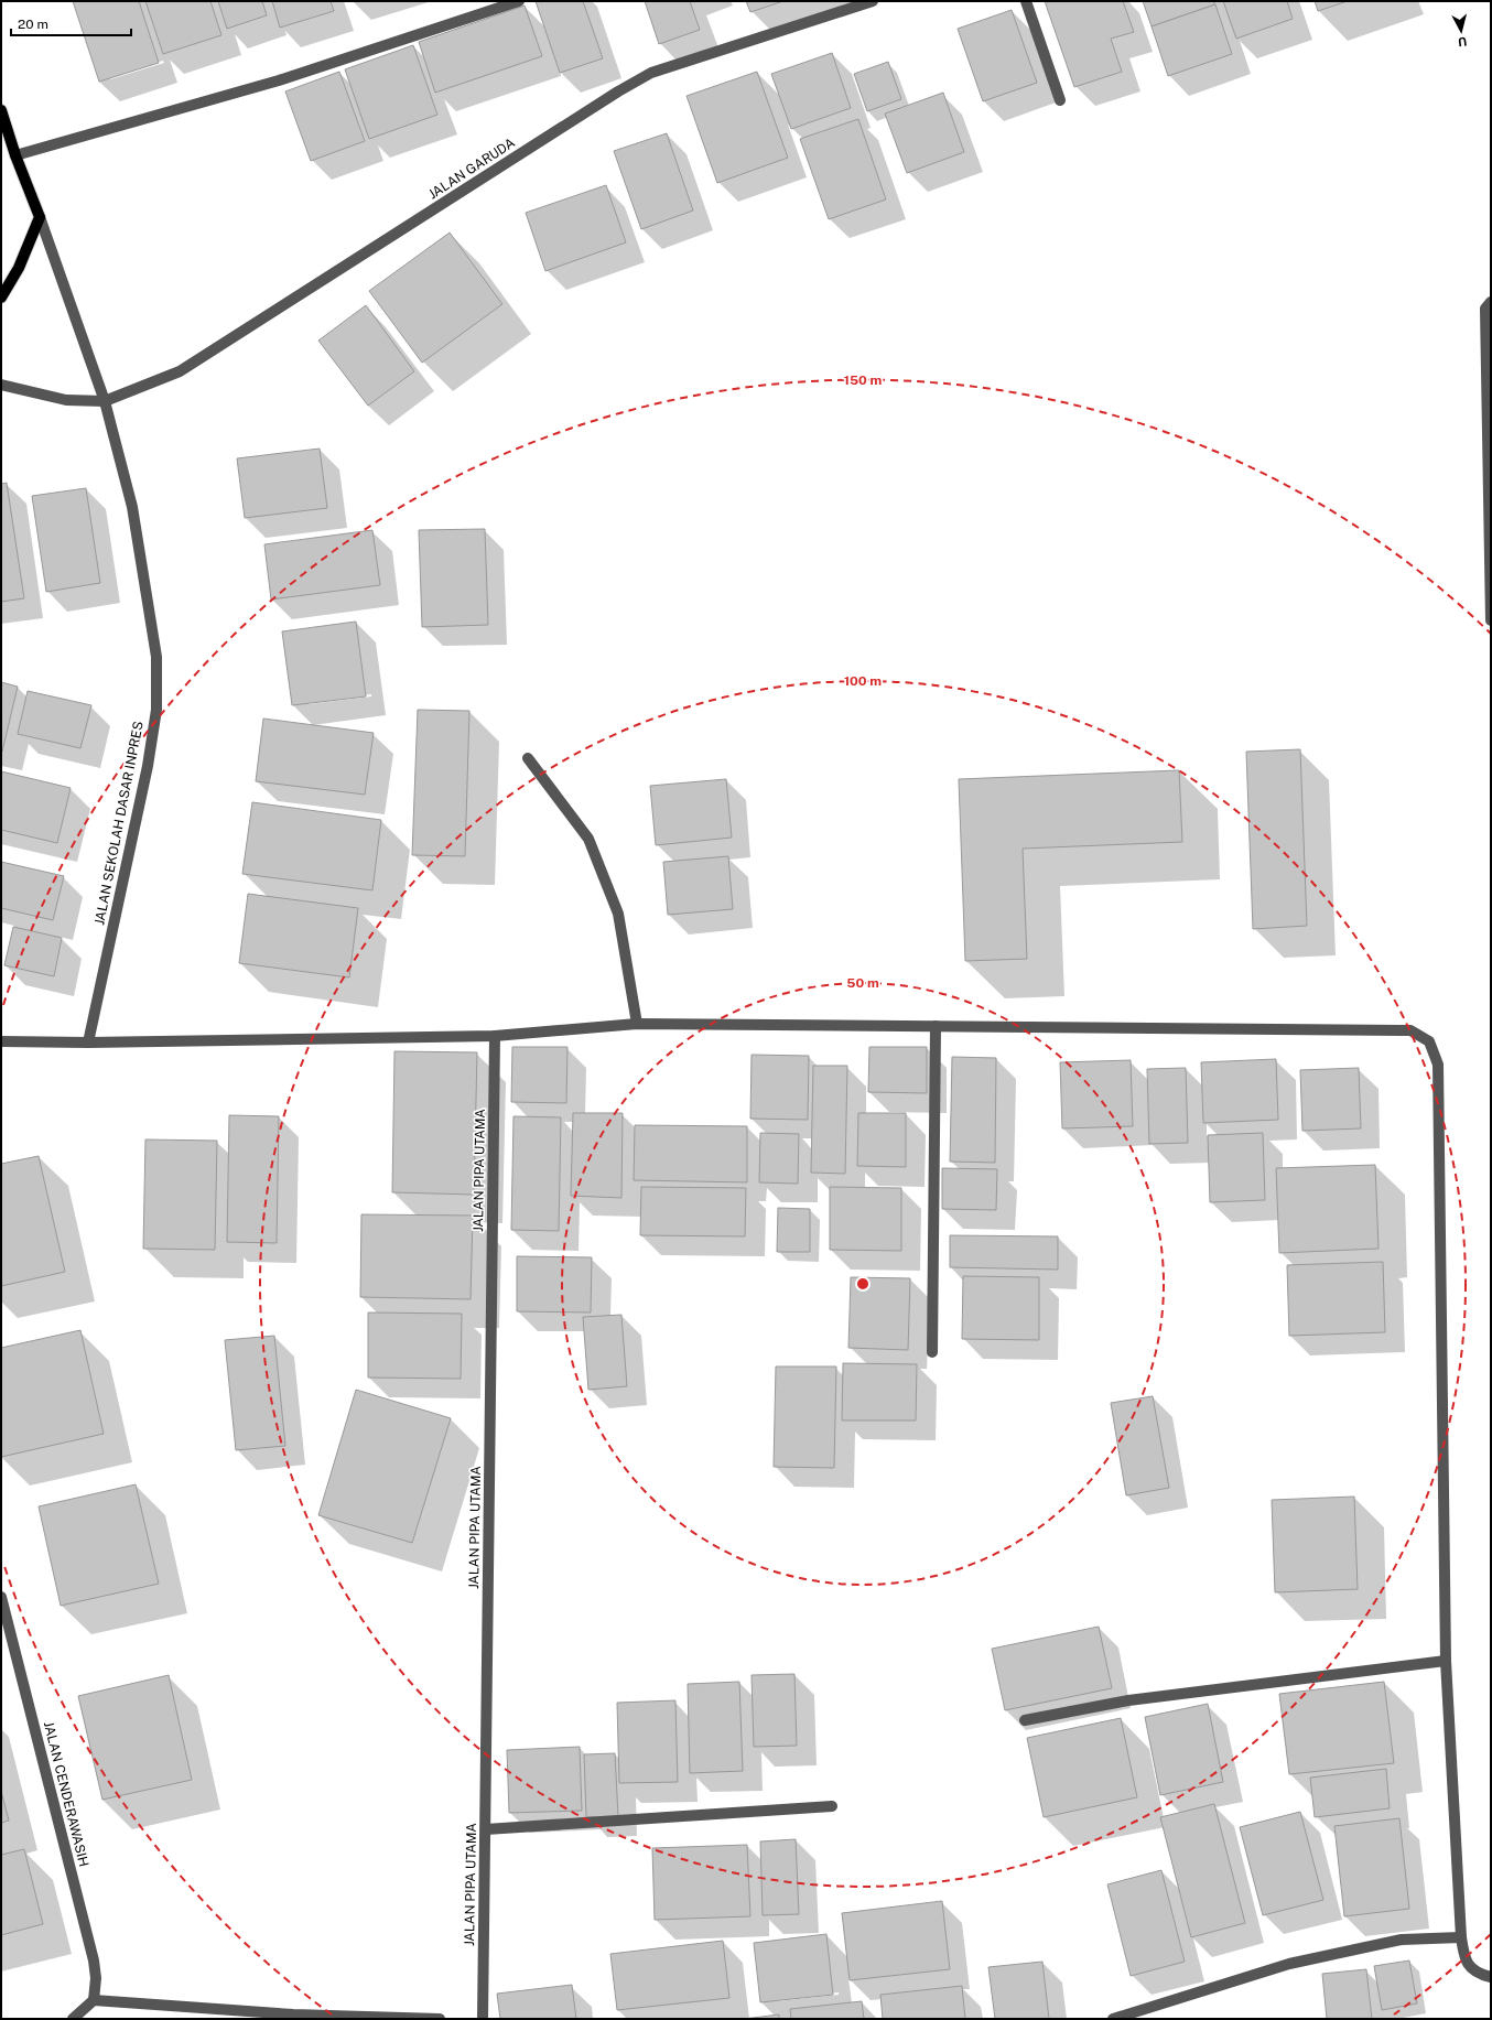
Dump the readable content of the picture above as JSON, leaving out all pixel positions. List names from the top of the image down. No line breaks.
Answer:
{"streets":{"street":["JALAN GARUDA","JALAN SEKOLAH DASAR INPRES","JALAN PIPA UTAMA","JALAN CENDERAWASIH"]},"crossings":[["JALAN GARUDA","JALAN SEKOLAH DASAR INPRES"]],"scale_bar":"20 m","north":"bottom","rings":["150 m","100 m","50 m"]}
